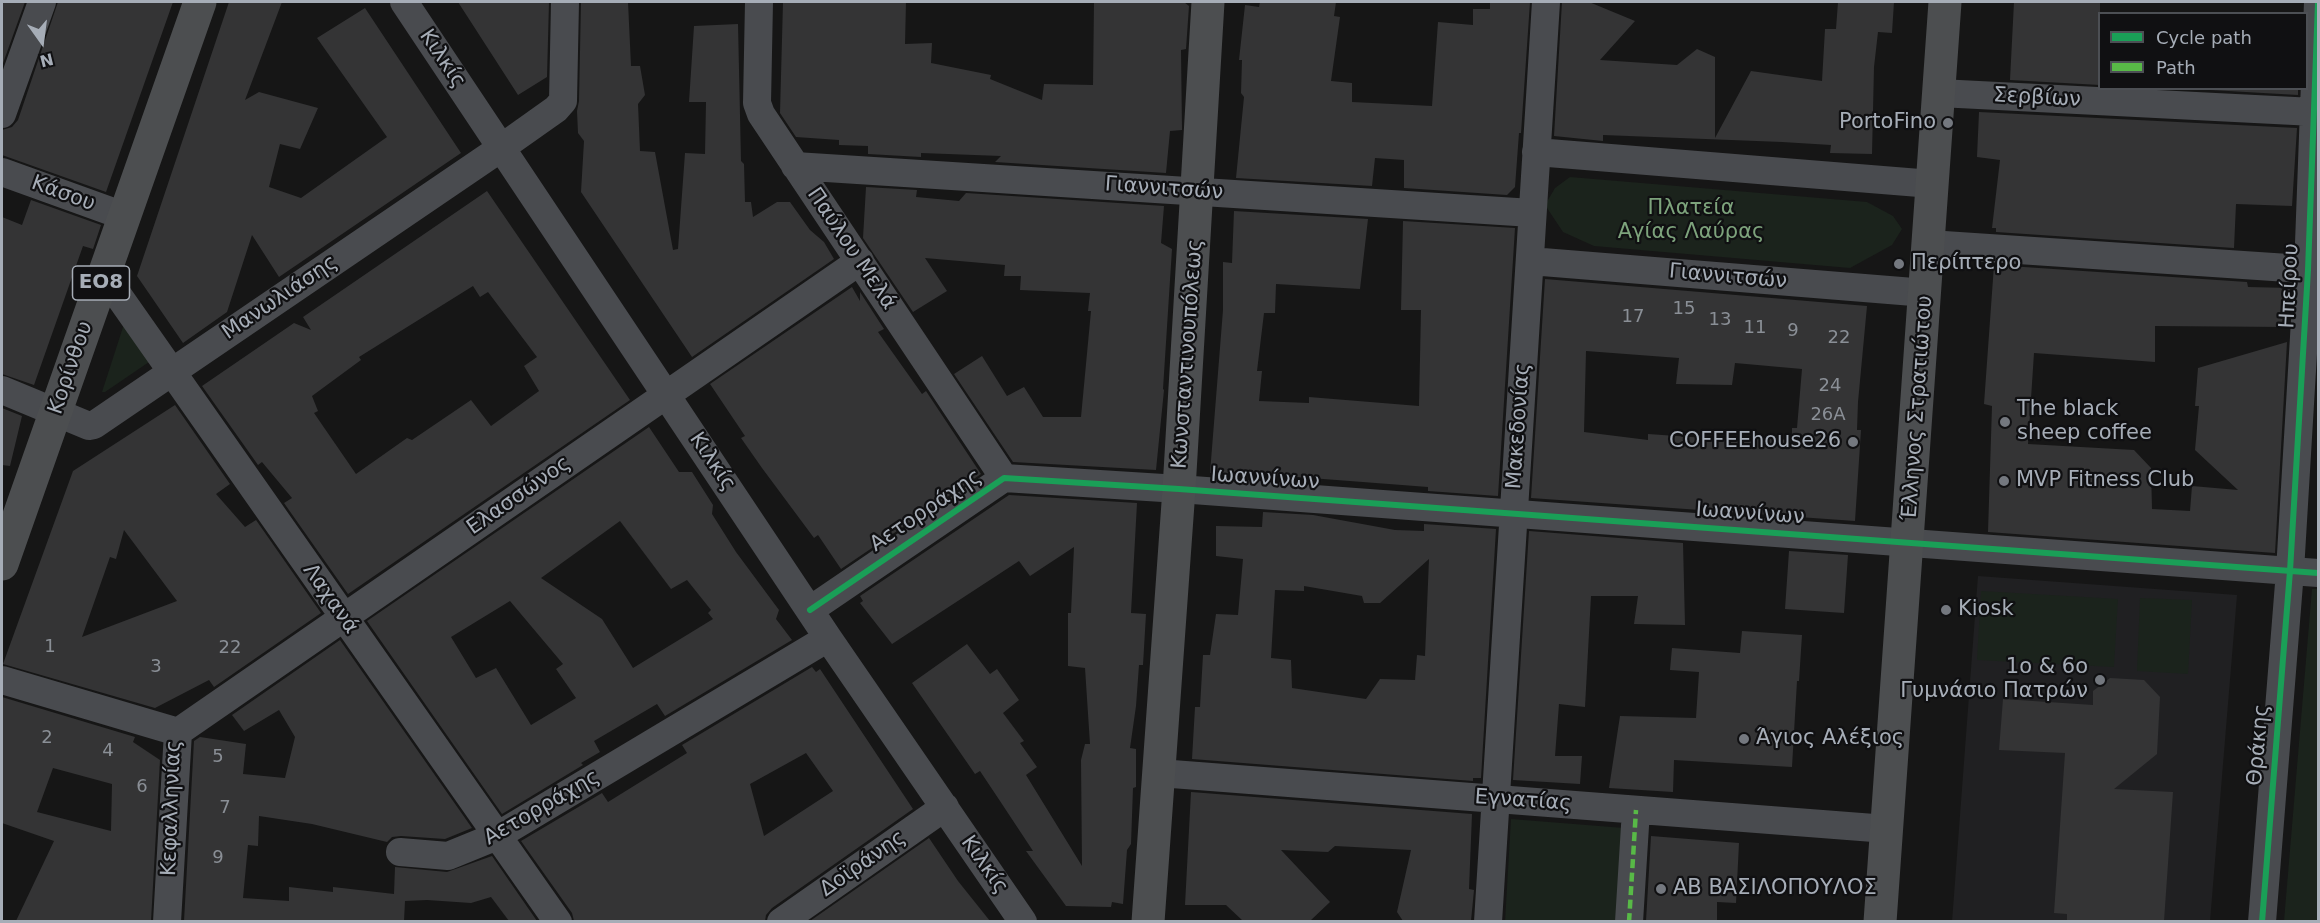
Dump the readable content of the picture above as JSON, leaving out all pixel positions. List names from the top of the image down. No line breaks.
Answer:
{"streets":{"main road":["ΕΟ8","Κωνσταντινουπόλεως","Κορίνθου","Έλληνος Στρατιώτου"],"street":["Κιλκίς","Σερβίων","Γιαννιτσών","Κάσου","Παύλου Μελά","Ηπείρου","Μανωλιάσης","Μακεδονίας","Ιωαννίνων","Ελασσώνος","Αετορράχης","Λαχανά","Θράκης","Εγνατίας","Κεφαλληνίας","Δοϊράνης"]},"crossings":[["Κιλκίς","Μανωλιάσης"],["Κιλκίς","Ελασσώνος"],["Κιλκίς","Αετορράχης"],["Κιλκίς","Δοϊράνης"],["Σερβίων","Ηπείρου"],["Σερβίων","Έλληνος Στρατιώτου"],["Γιαννιτσών","Παύλου Μελά"],["Γιαννιτσών","Κωνσταντινουπόλεως"],["Γιαννιτσών","Έλληνος Στρατιώτου"],["Γιαννιτσών","Μακεδονίας"],["Κάσου","Κορίνθου"],["Παύλου Μελά","Ελασσώνος"],["Παύλου Μελά","Αετορράχης"],["Ηπείρου","Ιωαννίνων"],["Ηπείρου","Θράκης"],["Μανωλιάσης","Κορίνθου"],["Μανωλιάσης","Λαχανά"],["Κωνσταντινουπόλεως","Ιωαννίνων"],["Κωνσταντινουπόλεως","Αετορράχης"],["Κωνσταντινουπόλεως","Εγνατίας"],["Κορίνθου","Λαχανά"],["Έλληνος Στρατιώτου","Ιωαννίνων"],["Έλληνος Στρατιώτου","Εγνατίας"],["Μακεδονίας","Ιωαννίνων"],["Μακεδονίας","Εγνατίας"],["Ιωαννίνων","Αετορράχης"],["Ιωαννίνων","Θράκης"],["Ελασσώνος","Λαχανά"],["Ελασσώνος","Κεφαλληνίας"],["Αετορράχης","Λαχανά"]],"parks":["Πλατεία Αγίας Λαύρας"],"places":["PortoFino","Περίπτερο","The black sheep coffee","COFFEEhouse26","MVP Fitness Club","Kiosk","1ο & 6ο Γυμνάσιο Πατρών","Άγιος Αλέξιος","ΑΒ ΒΑΣΙΛΟΠΟΥΛΟΣ"],"house_numbers":["15","17","13","11","9","22","24","26A","1","22","3","2","4","5","6","7","9"],"legend":["Cycle path","Path"],"north":"bottom"}
